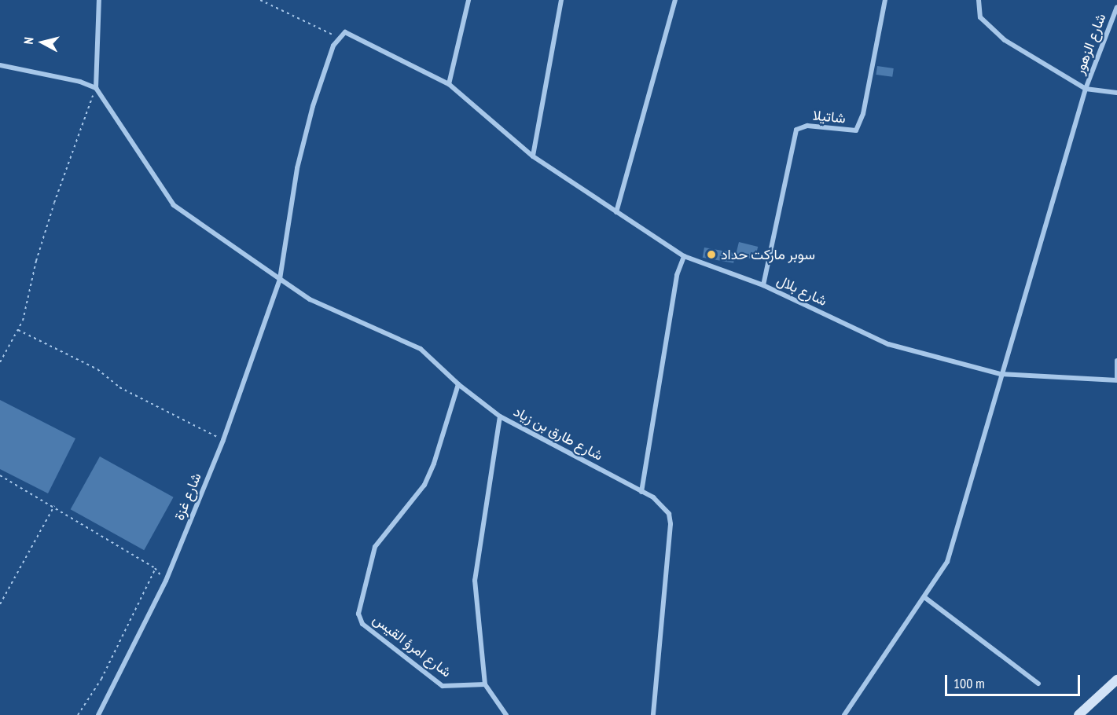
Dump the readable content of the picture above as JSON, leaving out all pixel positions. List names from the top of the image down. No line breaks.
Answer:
{"streets":{"street":["شارع الزهور","شاتيلا","شارع بلال","شارع طارق بن زياد","شارع غزة","شارع امرؤ القيس"]},"crossings":[["شارع الزهور","شارع بلال"],["شاتيلا","شارع بلال"],["شارع بلال","شارع غزة"],["شارع طارق بن زياد","شارع امرؤ القيس"]],"places":["سوبر ماركت حداد"],"scale_bar":"100 m","north":"left"}
